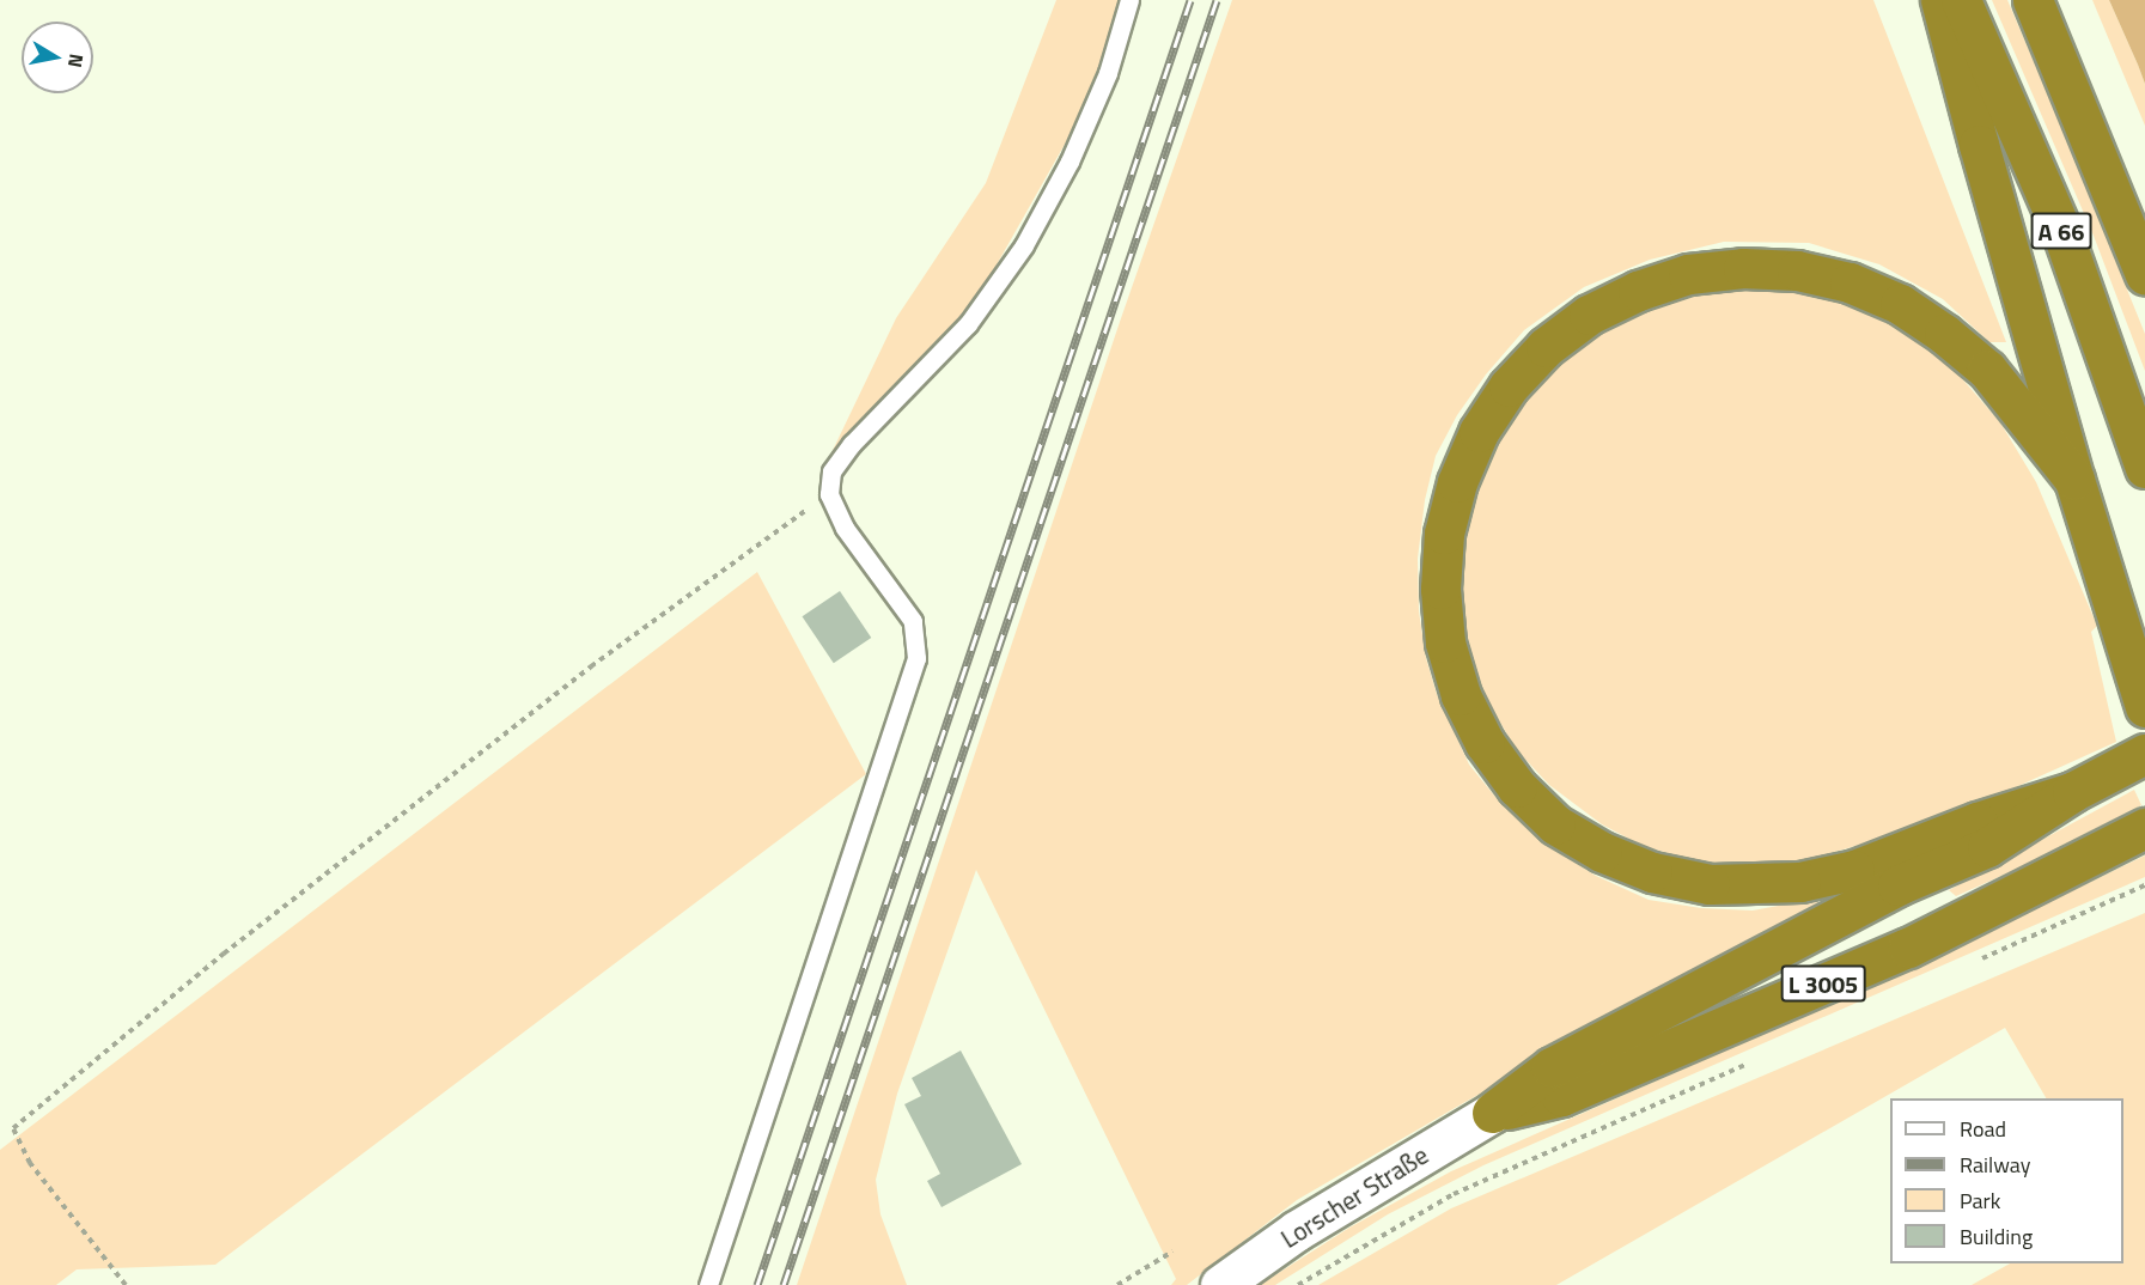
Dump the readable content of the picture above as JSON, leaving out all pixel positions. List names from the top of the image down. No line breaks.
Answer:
{"streets":{"highway":["A 66","L 3005"],"main road":["Lorscher Straße"]},"crossings":[["L 3005","Lorscher Straße"]],"legend":["Road","Railway","Park","Building"],"north":"right"}
